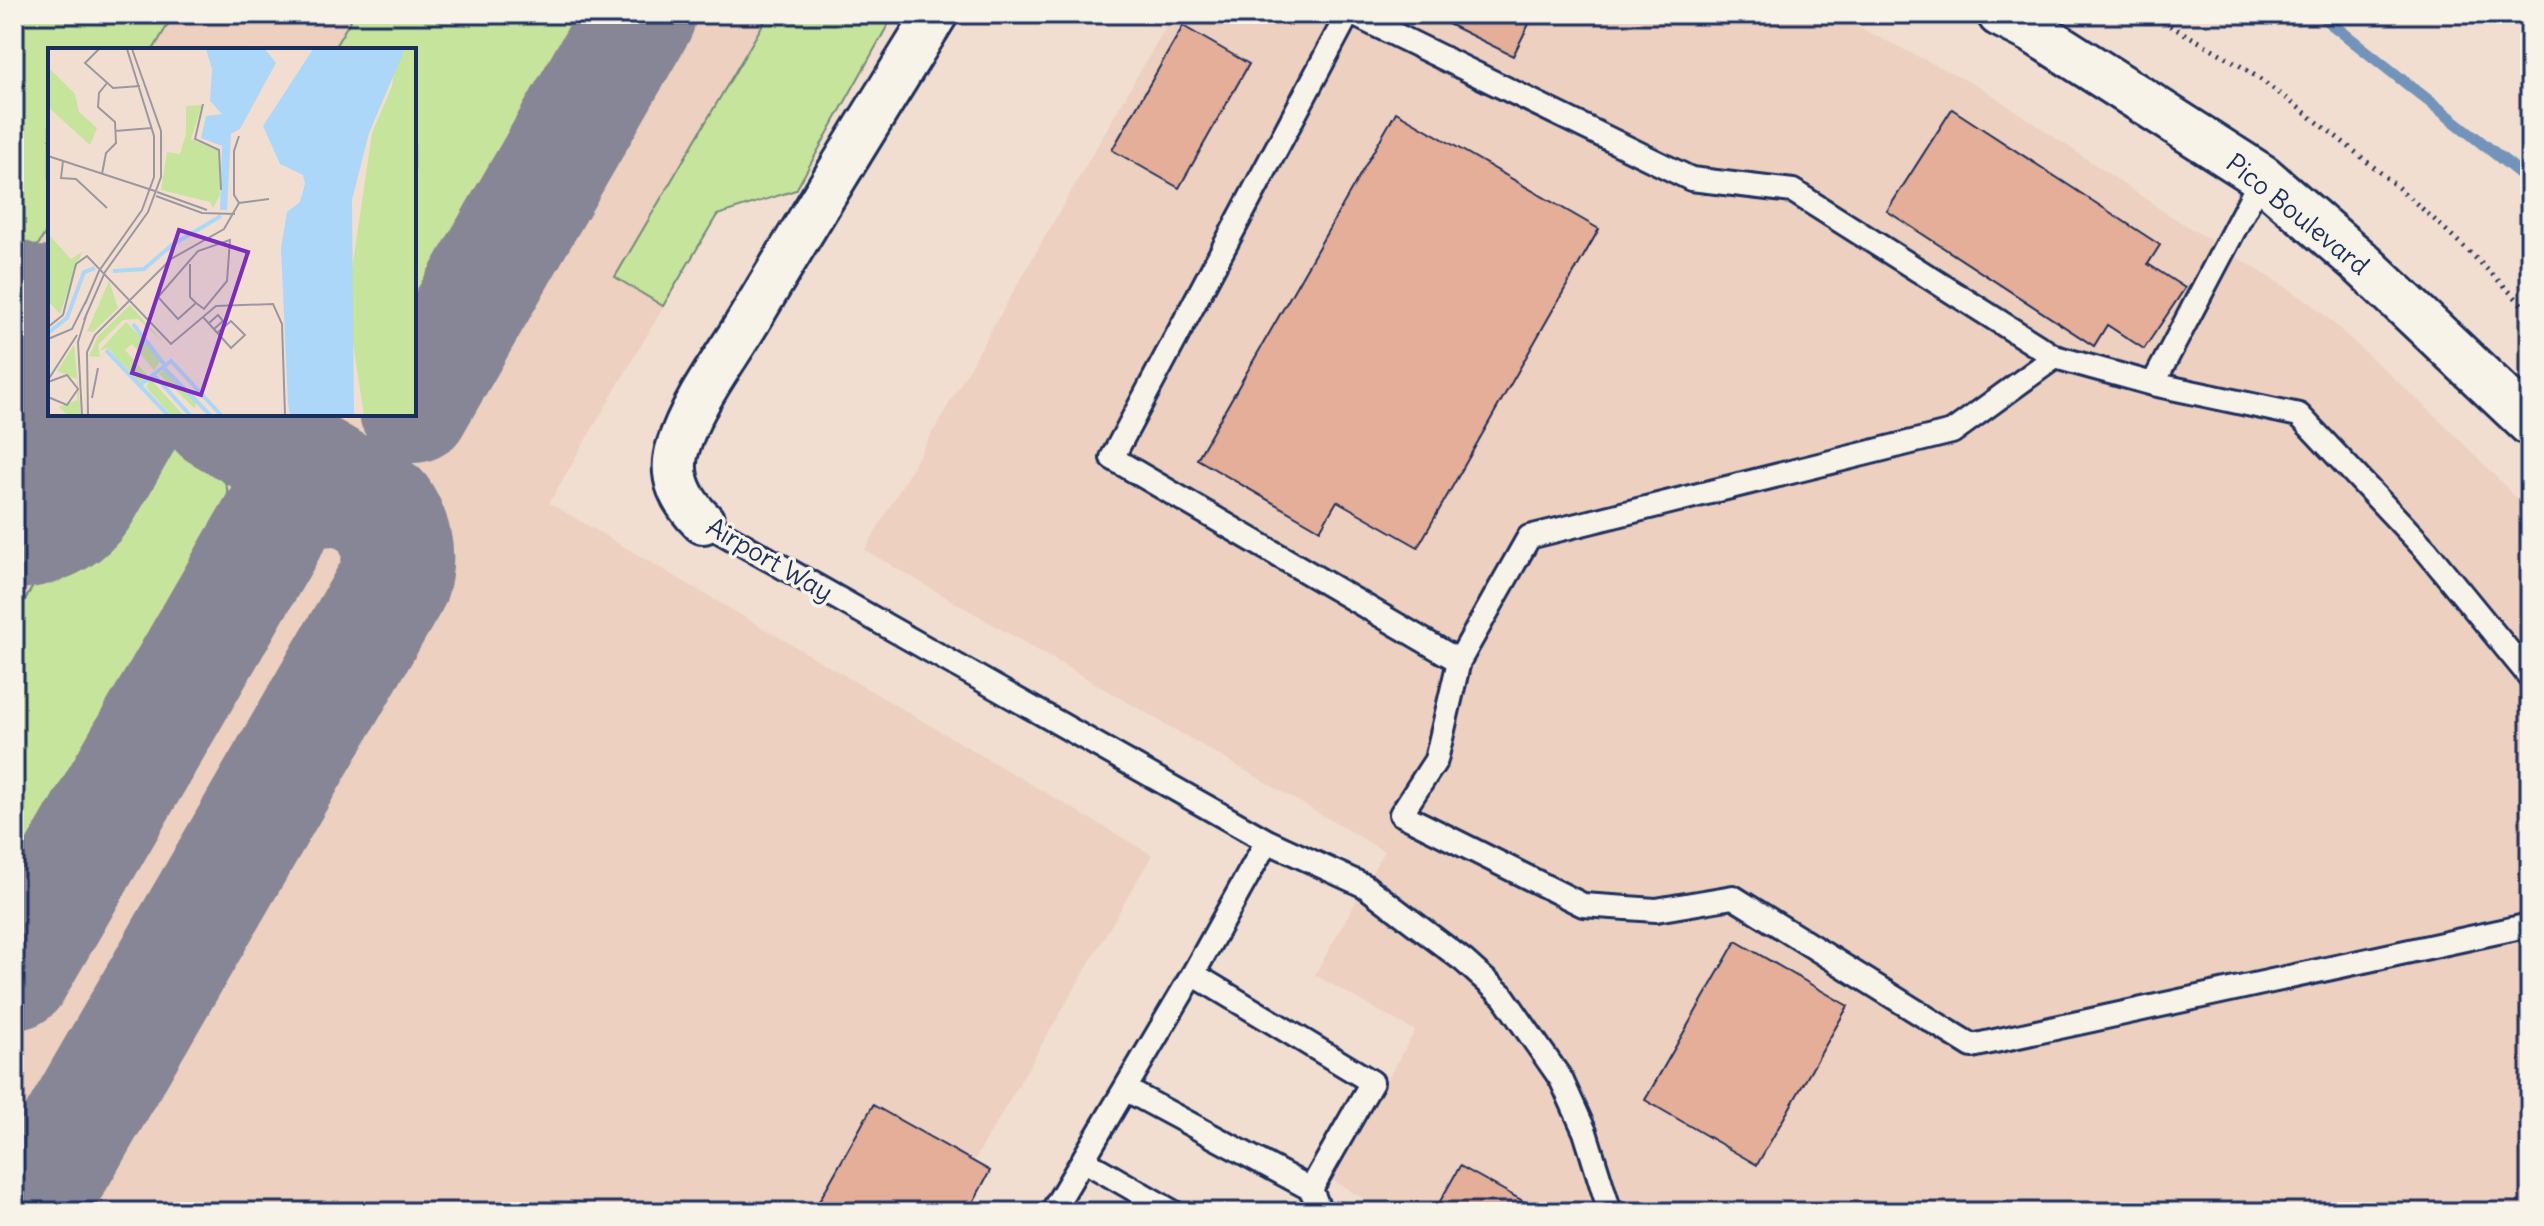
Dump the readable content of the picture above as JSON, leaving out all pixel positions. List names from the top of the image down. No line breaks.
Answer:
{"streets":{"street":["Pico Boulevard","Airport Way"]}}
